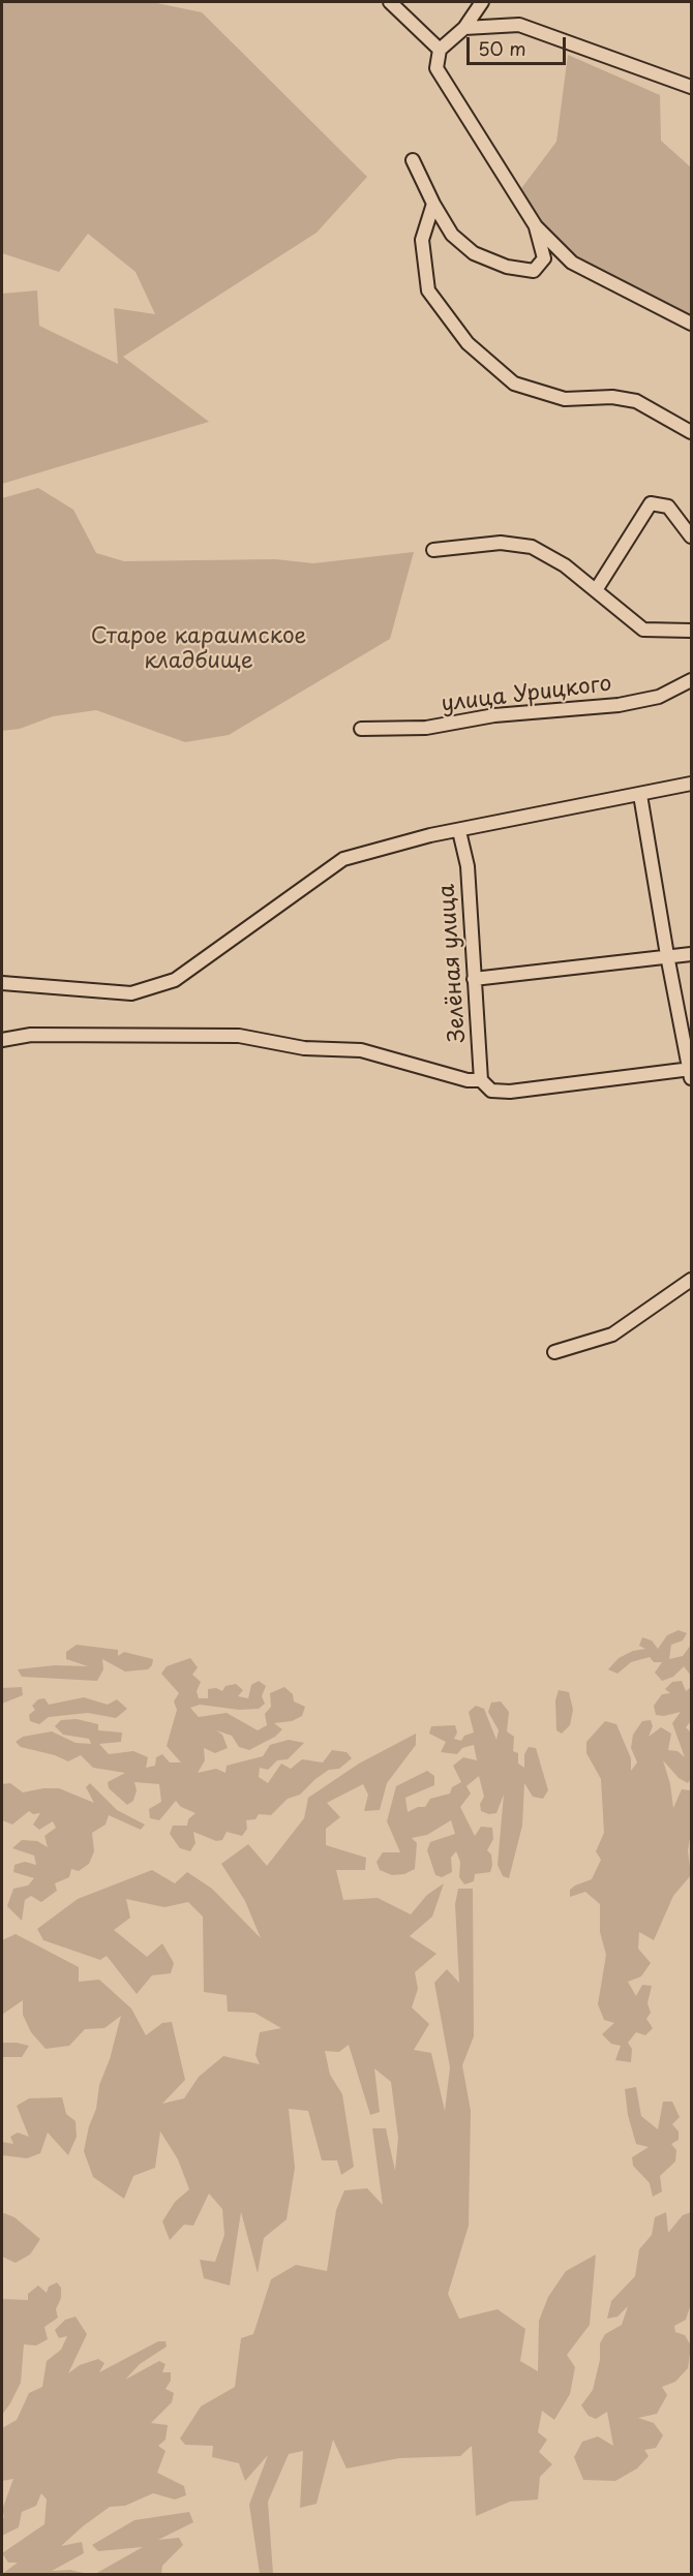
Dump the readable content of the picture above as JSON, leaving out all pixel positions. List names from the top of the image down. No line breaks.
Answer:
{"streets":{"street":["улица Урицкого","Зелёная улица"]},"parks":["Старое караимское кладбище"],"scale_bar":"50 m"}
